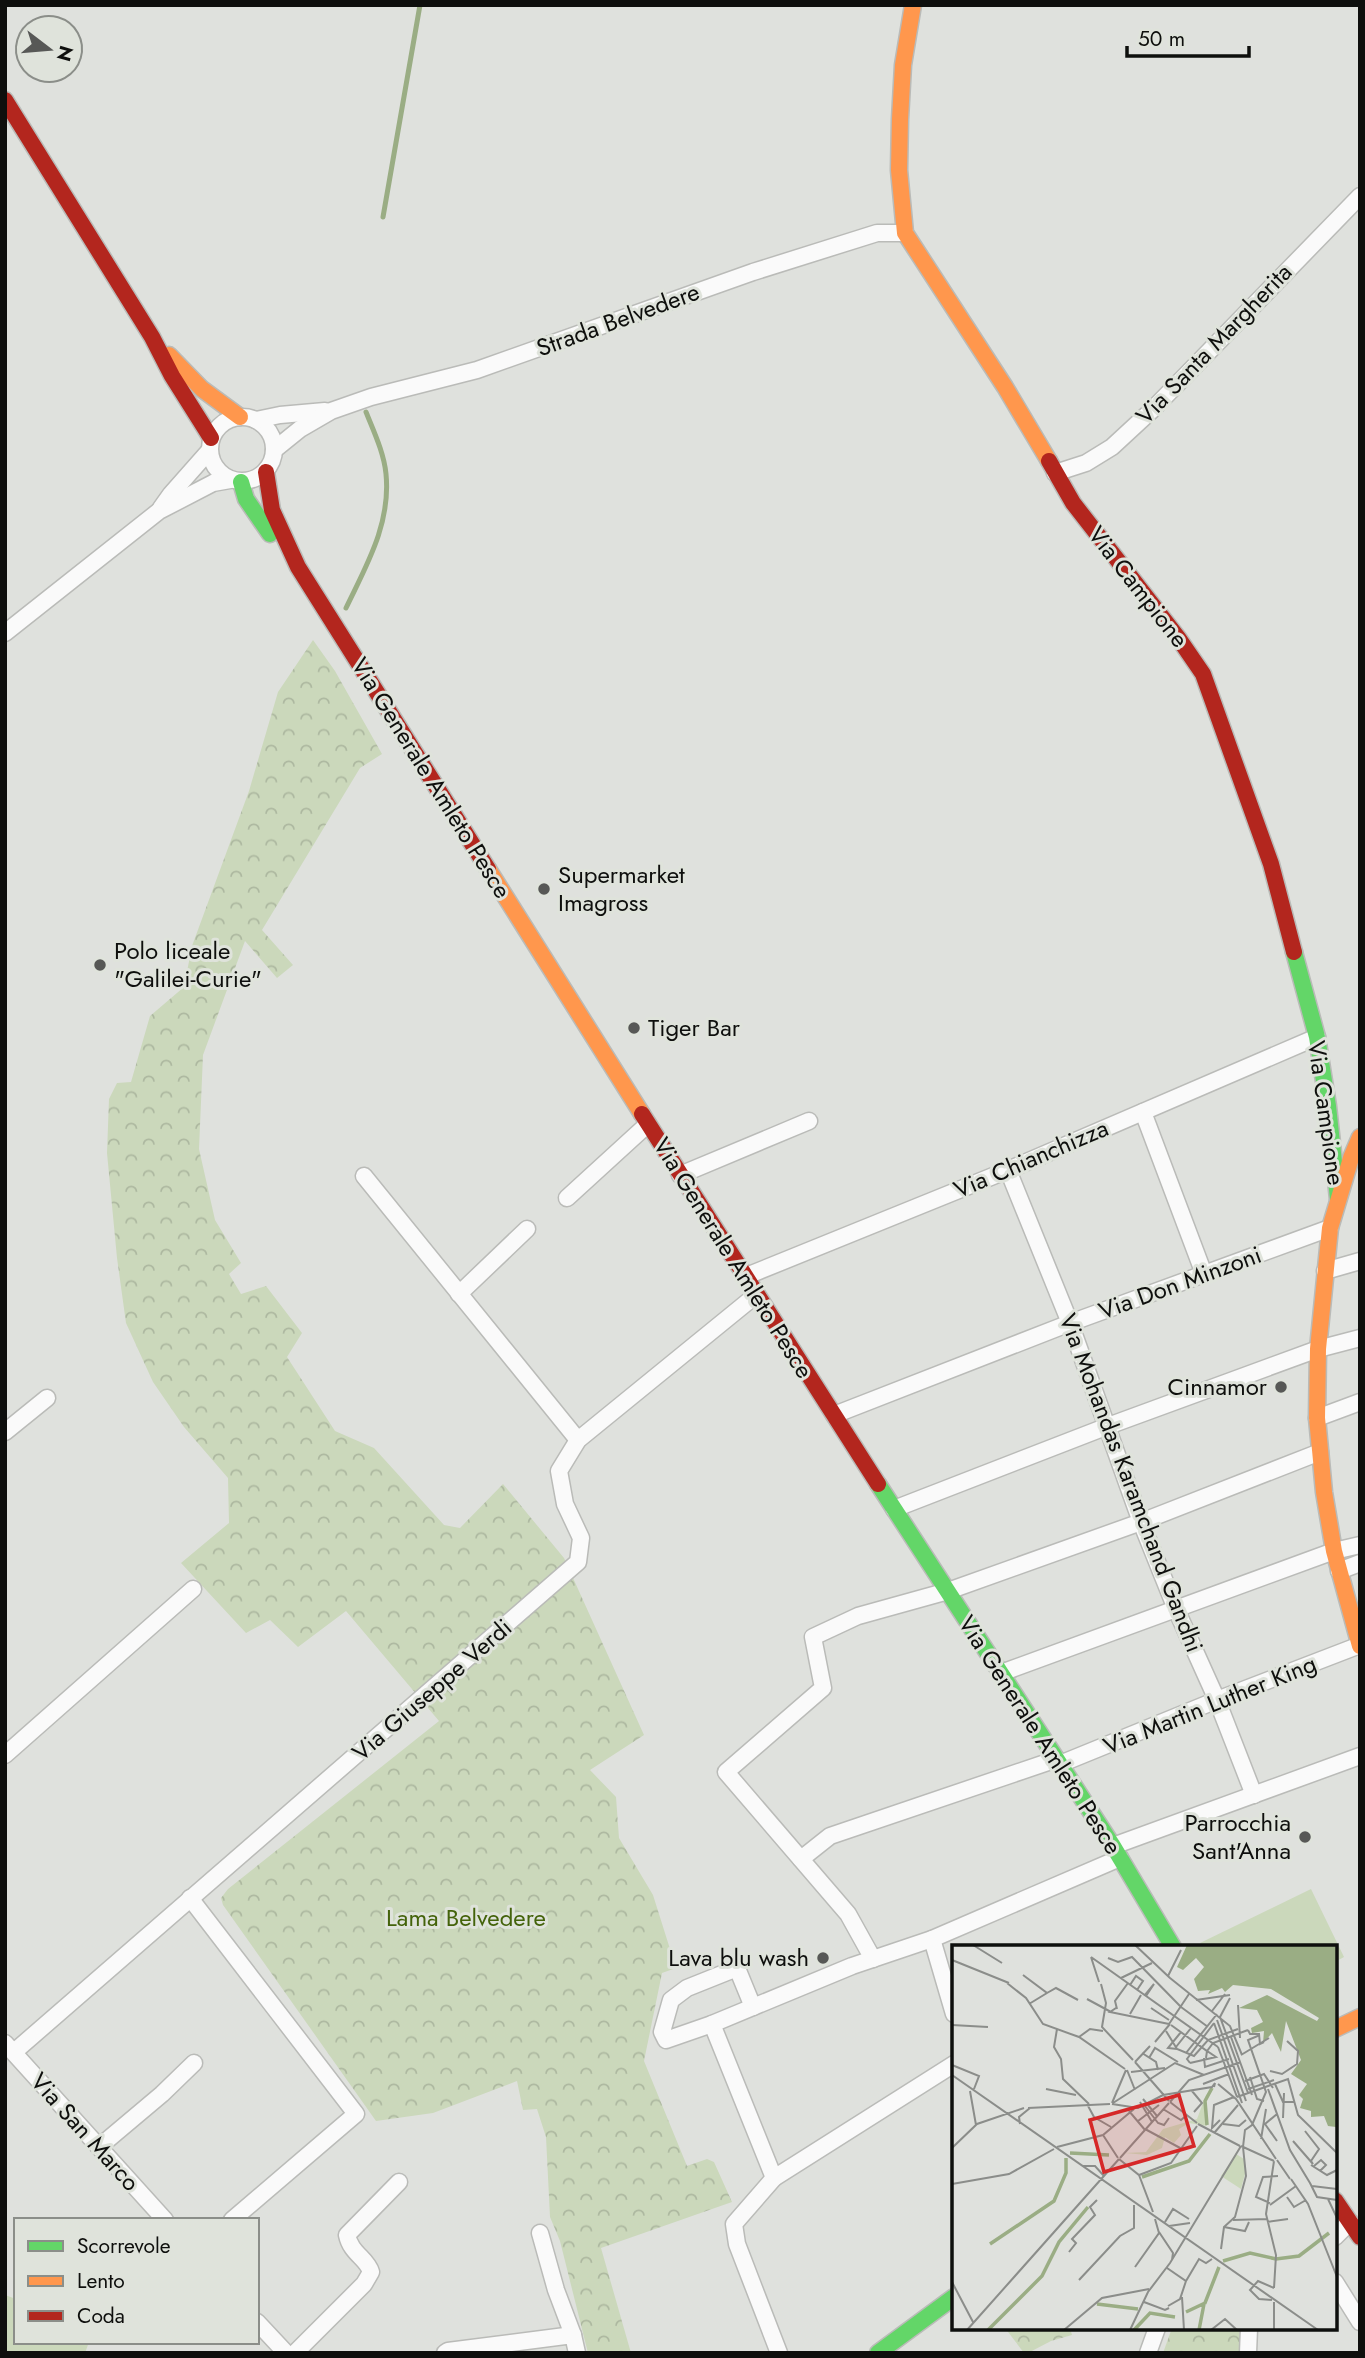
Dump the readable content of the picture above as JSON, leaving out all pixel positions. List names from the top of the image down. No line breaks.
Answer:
{"streets":{"street":["Strada Belvedere","Via Santa Margherita","Via Campione","Via Generale Amleto Pesce","Via Chianchizza","Via Don Minzoni","Via Mohandas Karamchand Gandhi","Via Giuseppe Verdi","Via Martin Luther King","Via San Marco"]},"crossings":[["Strada Belvedere","Via Campione"],["Via Santa Margherita","Via Campione"],["Via Campione","Via Chianchizza"],["Via Generale Amleto Pesce","Via Chianchizza"],["Via Generale Amleto Pesce","Via Don Minzoni"],["Via Generale Amleto Pesce","Via Giuseppe Verdi"],["Via Generale Amleto Pesce","Via Martin Luther King"],["Via Chianchizza","Via Mohandas Karamchand Gandhi"],["Via Don Minzoni","Via Mohandas Karamchand Gandhi"],["Via Mohandas Karamchand Gandhi","Via Martin Luther King"],["Via Giuseppe Verdi","Via San Marco"]],"parks":["Lama Belvedere"],"places":["Supermarket Imagross","Polo liceale \"Galilei-Curie\"","Tiger Bar","Cinnamor","Parrocchia Sant'Anna","Lava blu wash"],"legend":["Scorrevole","Lento","Coda"],"scale_bar":"50 m","north":"right"}
